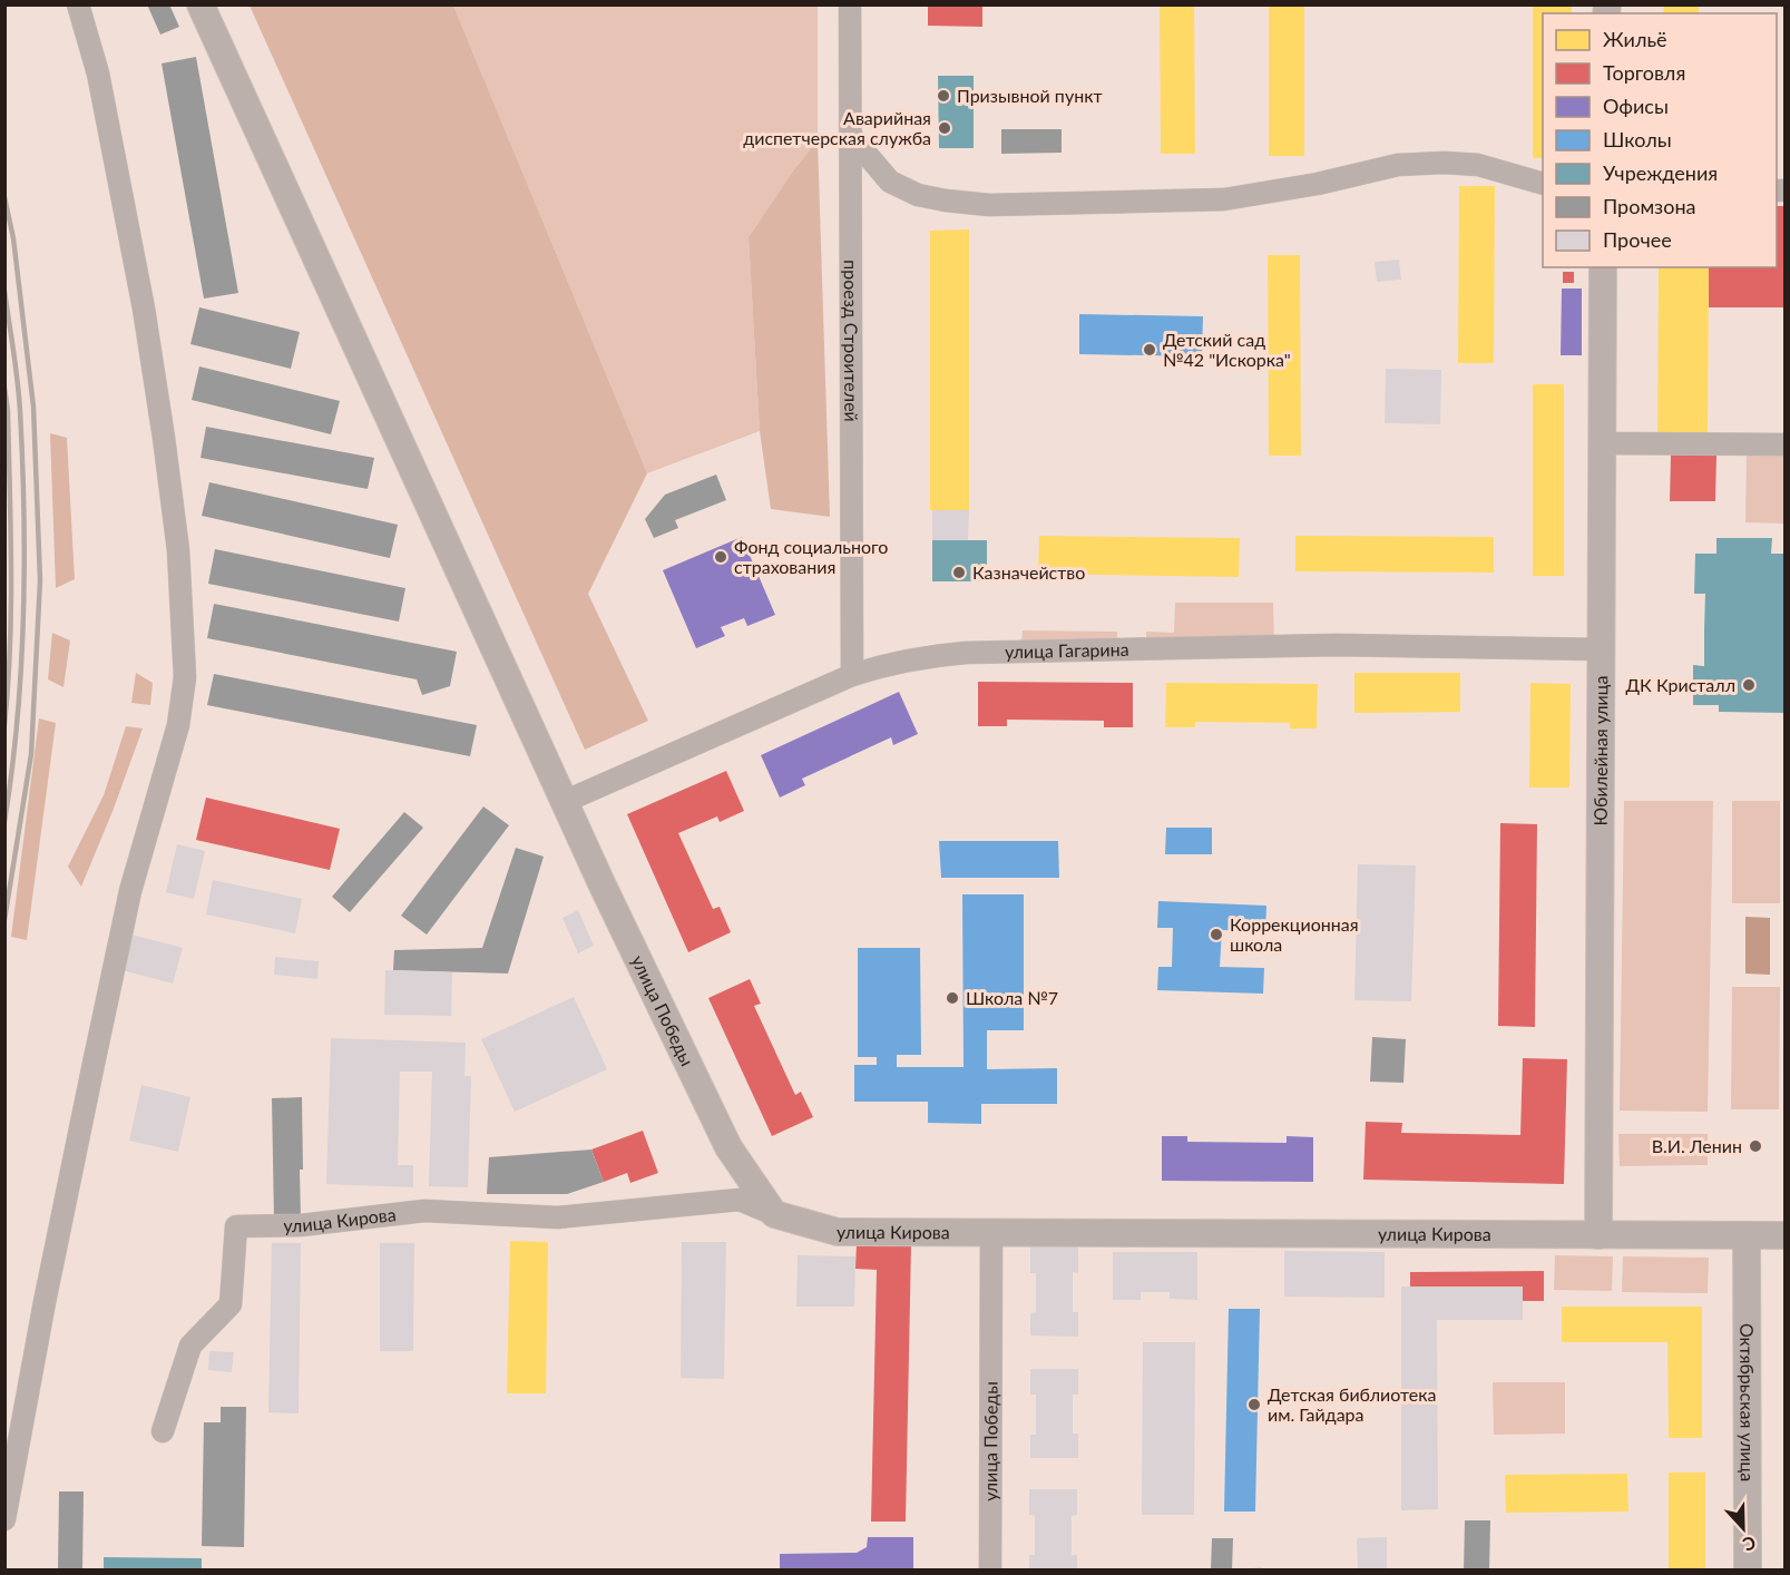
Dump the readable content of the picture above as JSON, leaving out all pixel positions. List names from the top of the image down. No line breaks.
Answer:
{"streets":{"street":["проезд Строителей","улица Гагарина","Юбилейная улица","улица Победы","улица Кирова","Октябрьская улица"]},"crossings":[["проезд Строителей","улица Гагарина"],["улица Гагарина","Юбилейная улица"],["улица Гагарина","улица Победы"],["Юбилейная улица","улица Кирова"],["улица Победы","улица Кирова"],["улица Кирова","Октябрьская улица"]],"places":["Призывной пункт","Аварийная диспетчерская служба","Детский сад №42 \"Искорка\"","Фонд социального страхования","Казначейство","ДК Кристалл","Коррекционная школа","Школа №7","В.И. Ленин","Детская библиотека им. Гайдара"],"legend":["Жильё","Торговля","Офисы","Школы","Учреждения","Промзона","Прочее"],"north":"bottom"}
